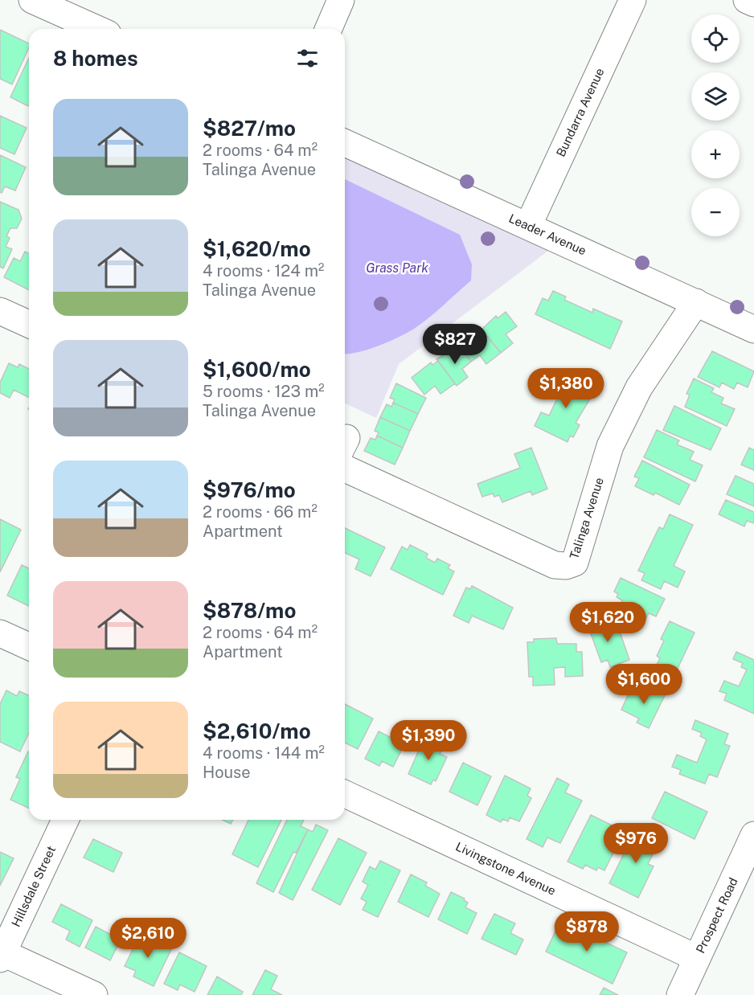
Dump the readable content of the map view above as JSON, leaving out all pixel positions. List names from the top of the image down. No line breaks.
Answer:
{"streets":{"street":["Bundarra Avenue","Leader Avenue","Talinga Avenue","Livingstone Avenue","Hillsdale Street","Prospect Road"]},"crossings":[["Bundarra Avenue","Leader Avenue"],["Leader Avenue","Talinga Avenue"],["Livingstone Avenue","Prospect Road"]],"water":["Grass Park"],"page":{"map_buttons":["+","−"],"heading":"8 homes","list":[{"name":"$827/mo","note":"2 rooms · 64 m² · Talinga Avenue"},{"name":"$1,620/mo","note":"4 rooms · 124 m² · Talinga Avenue"},{"name":"$1,600/mo","note":"5 rooms · 123 m² · Talinga Avenue"},{"name":"$976/mo","note":"2 rooms · 66 m² · Apartment"},{"name":"$878/mo","note":"2 rooms · 64 m² · Apartment"},{"name":"$2,610/mo","note":"4 rooms · 144 m² · House"}],"price":["$827","$1,380","$1,620","$1,600","$1,390","$976","$878","$2,610"]}}
